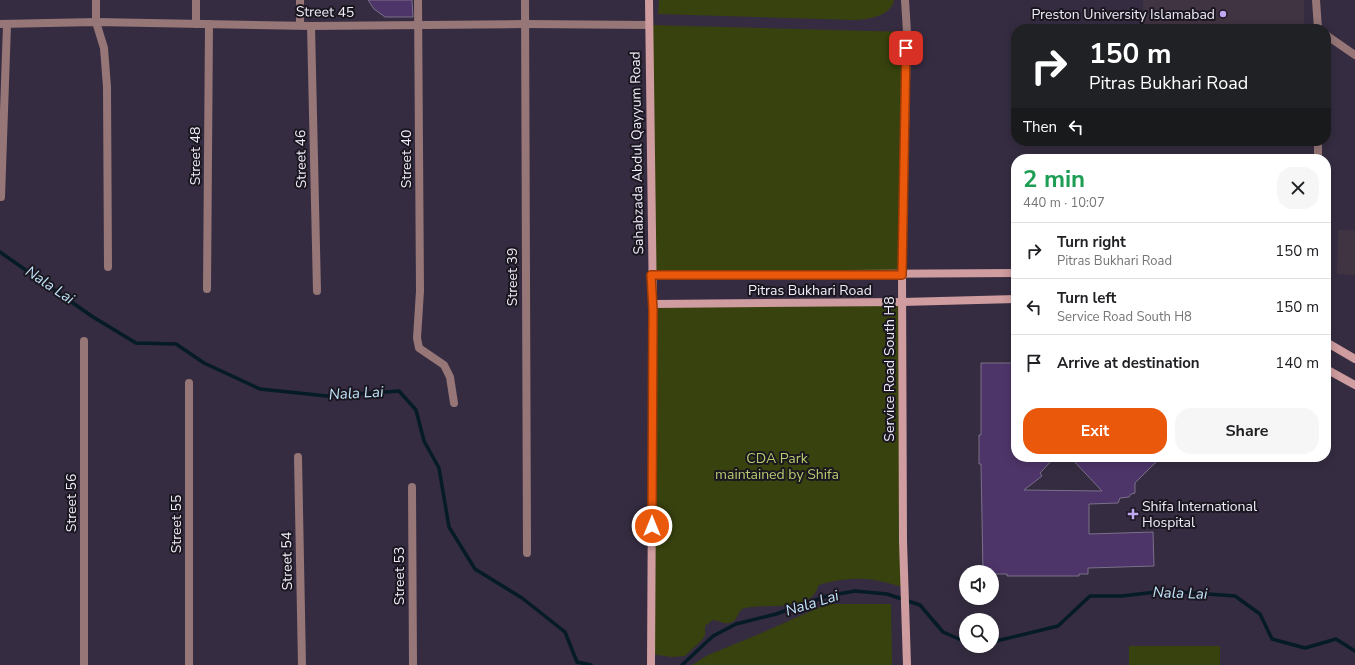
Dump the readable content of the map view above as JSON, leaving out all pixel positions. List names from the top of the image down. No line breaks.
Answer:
{"streets":{"street":["Street 45","Sahabzada Abdul Qayyum Road","Street 48","Street 46","Street 40","Street 39","Pitras Bukhari Road","Service Road South H8","Street 56","Street 55","Street 54","Street 53"]},"crossings":[["Street 45","Sahabzada Abdul Qayyum Road"],["Street 45","Street 48"],["Street 45","Street 46"],["Street 45","Street 40"],["Street 45","Street 39"],["Sahabzada Abdul Qayyum Road","Pitras Bukhari Road"],["Pitras Bukhari Road","Service Road South H8"]],"water":["Nala Lai"],"parks":["CDA Park maintained by Shifa"],"places":{"other":["Preston University Islamabad"],"health":["Shifa International Hospital"]},"page":{"turn":["150 m","Pitras Bukhari Road"],"then":"Then","heading":["2 min","440 m · 10:07"],"list":[{"name":"Turn right","note":"Pitras Bukhari Road","value":"150 m"},{"name":"Turn left","note":"Service Road South H8","value":"150 m"},{"name":"Arrive at destination","value":"140 m"}],"buttons":["Exit","Share"]}}
